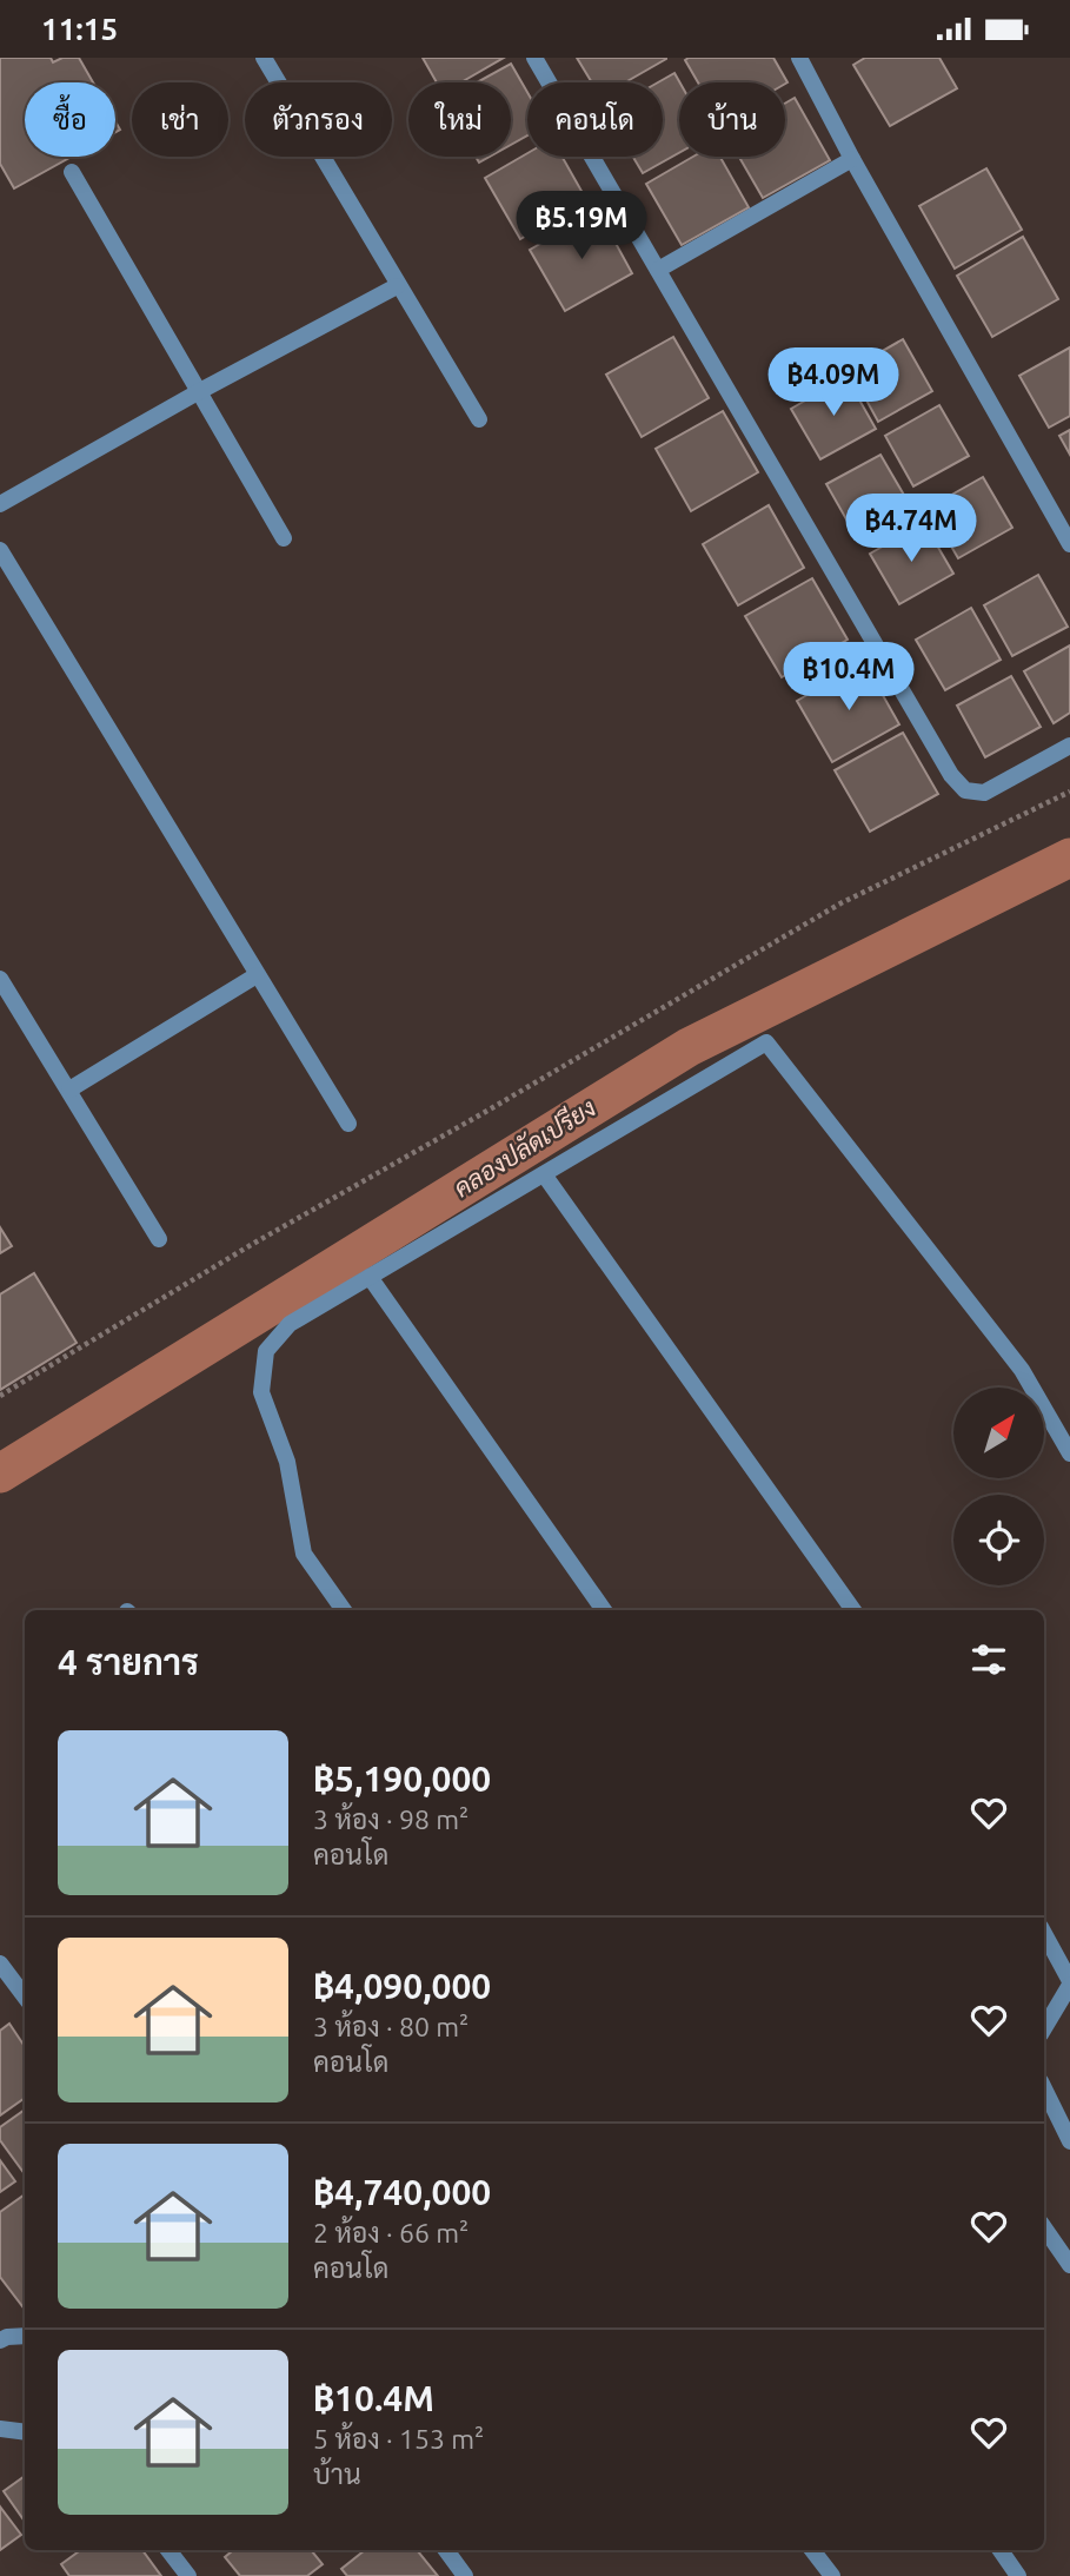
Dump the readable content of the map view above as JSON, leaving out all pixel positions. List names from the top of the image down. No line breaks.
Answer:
{"water":["คลองปลัดเปรียง"],"north":"top right","page":{"status":"11:15","chip":["ซื้อ","เช่า","ตัวกรอง","ใหม่","คอนโด","บ้าน"],"price":["฿5.19M","฿4.09M","฿4.74M","฿10.4M"],"heading":"4 รายการ","list":[{"name":"฿5,190,000","note":"3 ห้อง · 98 m² · คอนโด"},{"name":"฿4,090,000","note":"3 ห้อง · 80 m² · คอนโด"},{"name":"฿4,740,000","note":"2 ห้อง · 66 m² · คอนโด"},{"name":"฿10.4M","note":"5 ห้อง · 153 m² · บ้าน"}]}}
